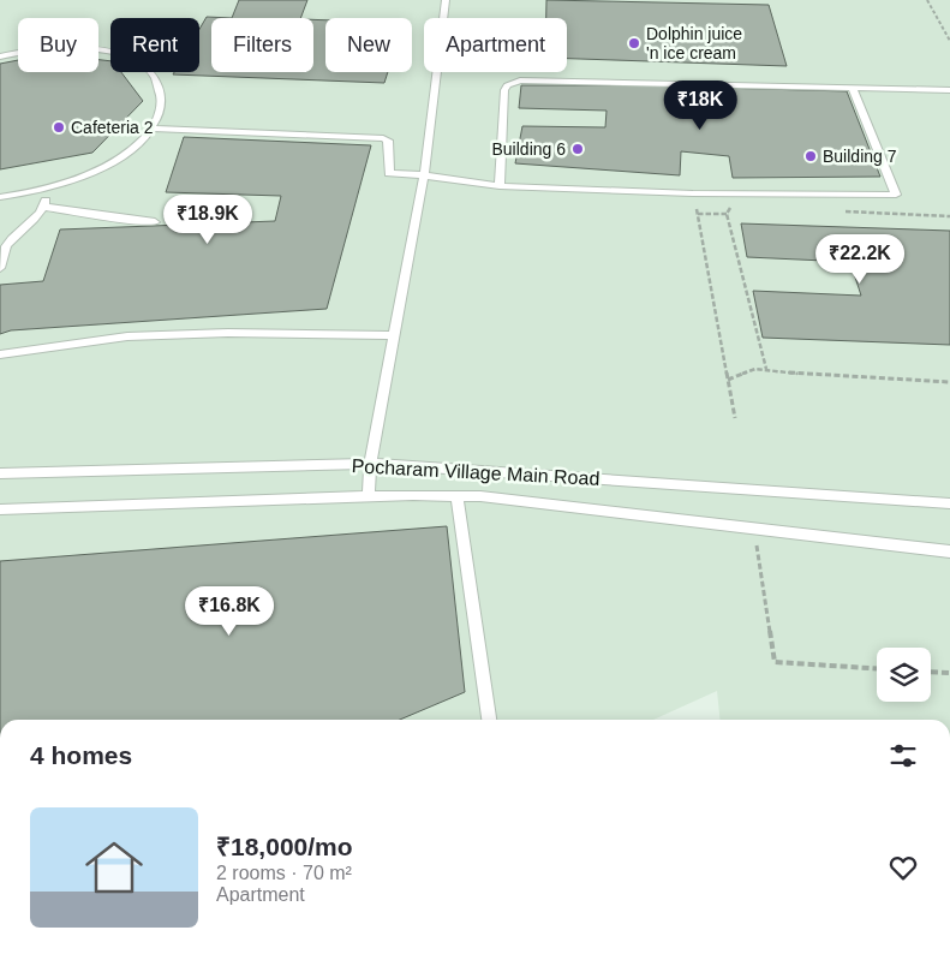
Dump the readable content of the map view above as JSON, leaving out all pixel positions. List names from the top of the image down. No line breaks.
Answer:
{"streets":{"lane":["Pocharam Village Main Road"]},"places":["Dolphin juice 'n ice cream","Cafeteria 2","Building 6","Building 7"],"page":{"chip":["Buy","Rent","Filters","New","Apartment"],"price":["₹18K","₹18.9K","₹22.2K","₹16.8K"],"heading":"4 homes","list":[{"name":"₹18,000/mo","note":"2 rooms · 70 m² · Apartment"}]}}
